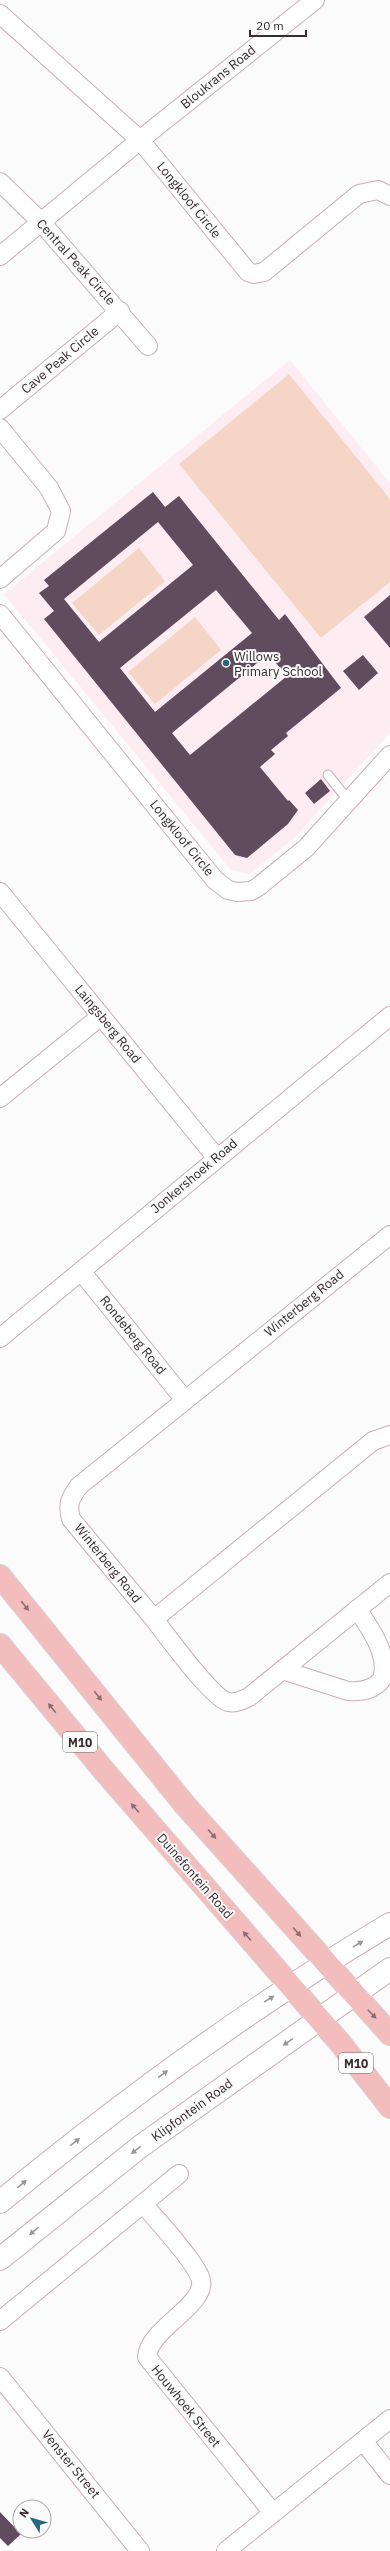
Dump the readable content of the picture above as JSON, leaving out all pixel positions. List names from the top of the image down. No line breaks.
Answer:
{"streets":{"main road":["M10","Duinefontein Road","Klipfontein Road"],"street":["Bloukrans Road","Longkloof Circle","Central Peak Circle","Cave Peak Circle","Laingsberg Road","Jonkershoek Road","Winterberg Road","Rondeberg Road","Houwhoek Street","Venster Street"]},"crossings":[["Bloukrans Road","Longkloof Circle"],["Bloukrans Road","Central Peak Circle"],["Central Peak Circle","Cave Peak Circle"],["Laingsberg Road","Jonkershoek Road"],["Jonkershoek Road","Rondeberg Road"],["Winterberg Road","Rondeberg Road"],["Duinefontein Road","Klipfontein Road"]],"places":["Willows Primary School"],"scale_bar":"20 m","north":"top left"}
